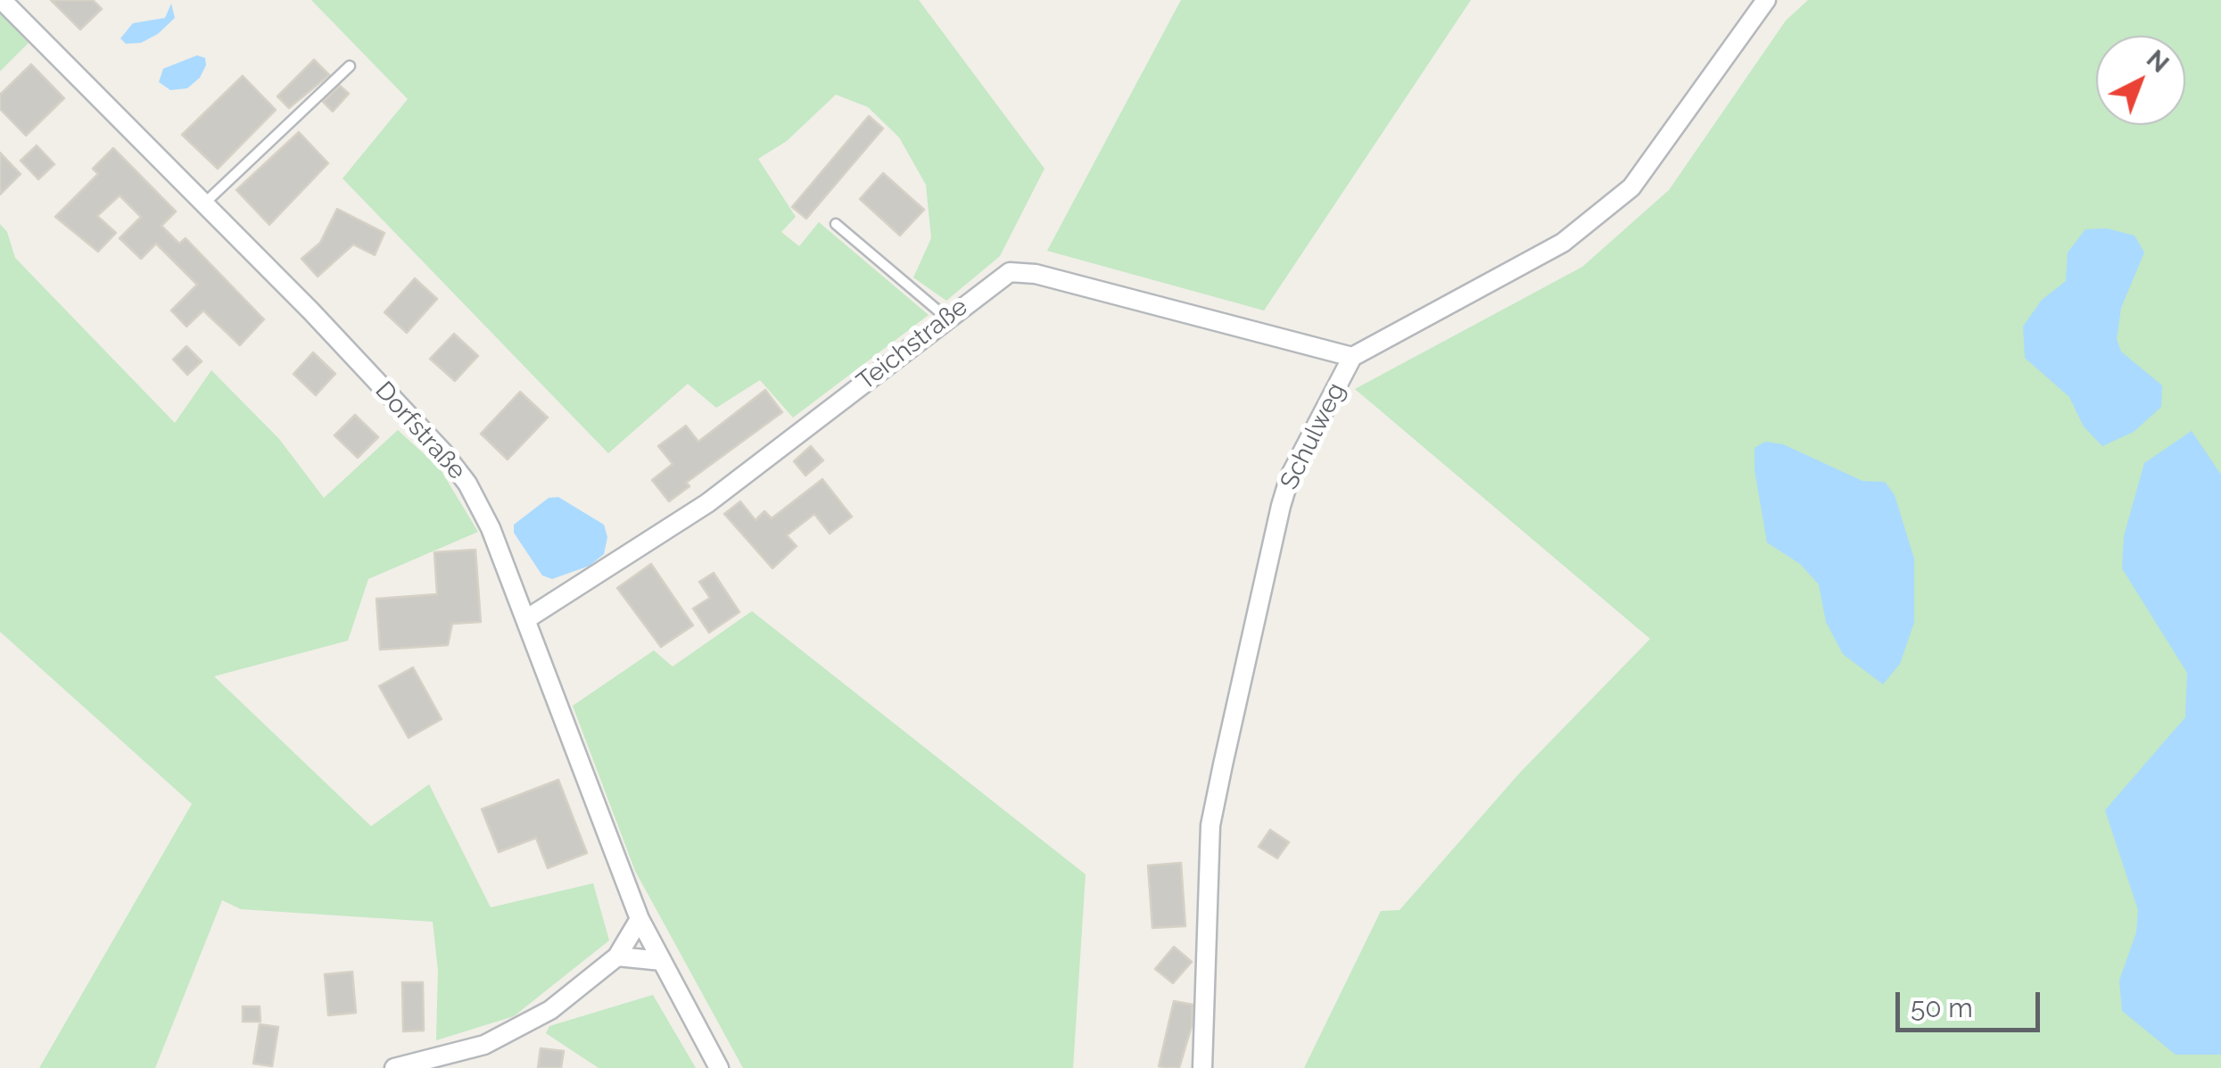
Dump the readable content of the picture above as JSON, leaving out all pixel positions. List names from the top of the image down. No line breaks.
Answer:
{"streets":{"street":["Teichstraße","Dorfstraße","Schulweg"]},"crossings":[["Teichstraße","Dorfstraße"],["Teichstraße","Schulweg"]],"scale_bar":"50 m","north":"top right"}
